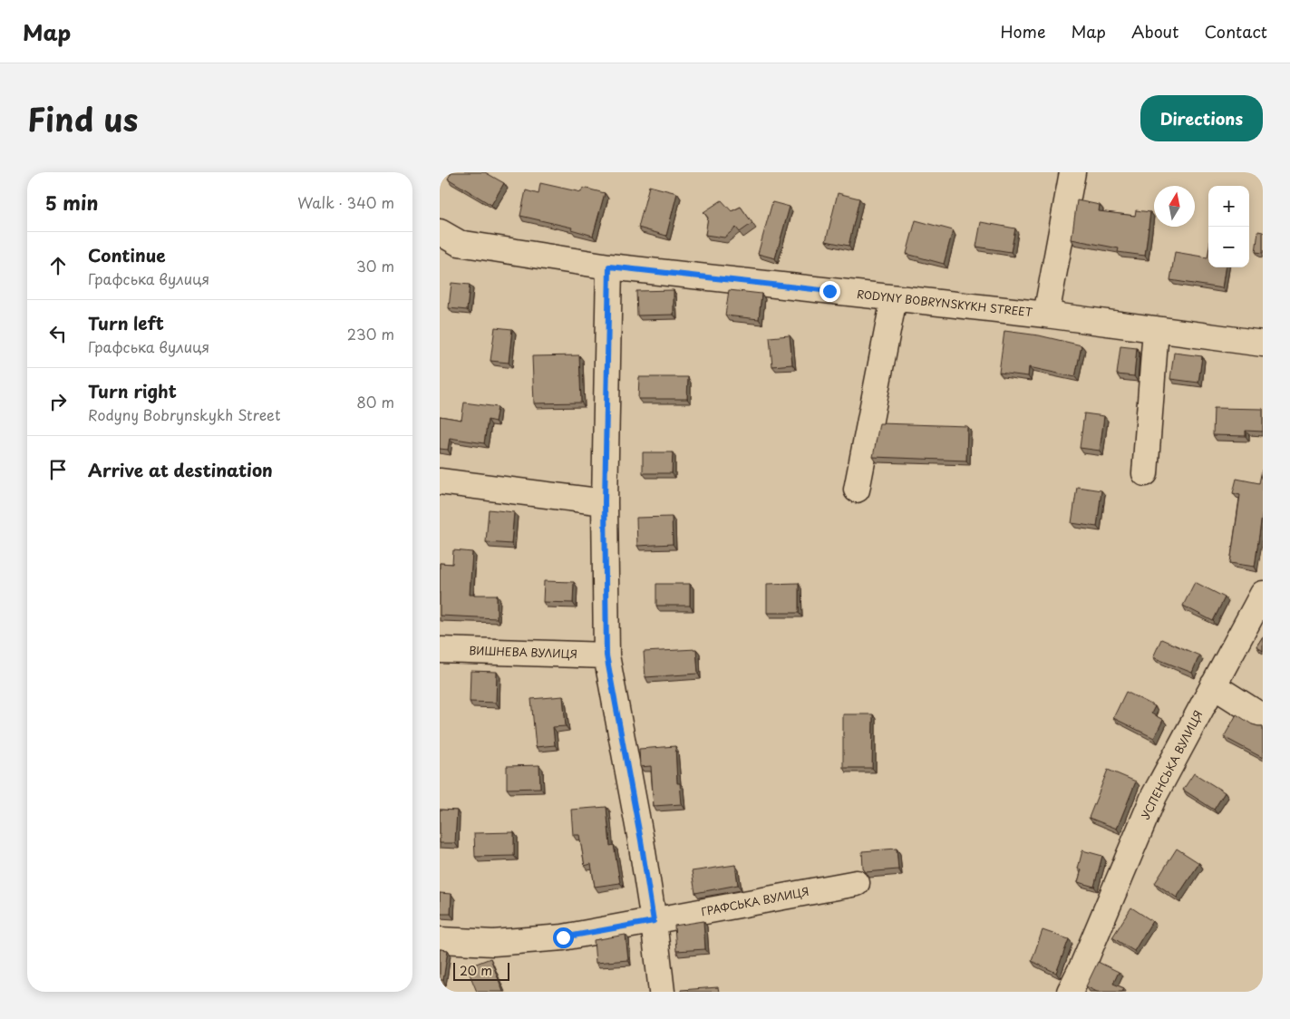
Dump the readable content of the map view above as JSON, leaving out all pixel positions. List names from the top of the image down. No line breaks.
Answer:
{"streets":{"street":["RODYNY BOBRYNSKYKH STREET","ВИШНЕВА ВУЛИЦЯ","УСПЕНСЬКА ВУЛИЦЯ","ГРАФСЬКА ВУЛИЦЯ"]},"scale_bar":"20 m","north":"top","page":{"header":"Map","nav":["Home","Map","About","Contact"],"title":"Find us","buttons":"Directions","heading":["5 min","Walk · 340 m"],"map_buttons":["+","−"],"list":[["Continue","Графська вулиця","30 m"],["Turn left","Графська вулиця","230 m"],["Turn right","Rodyny Bobrynskykh Street","80 m"],"Arrive at destination"],"scale":"20 m"}}
